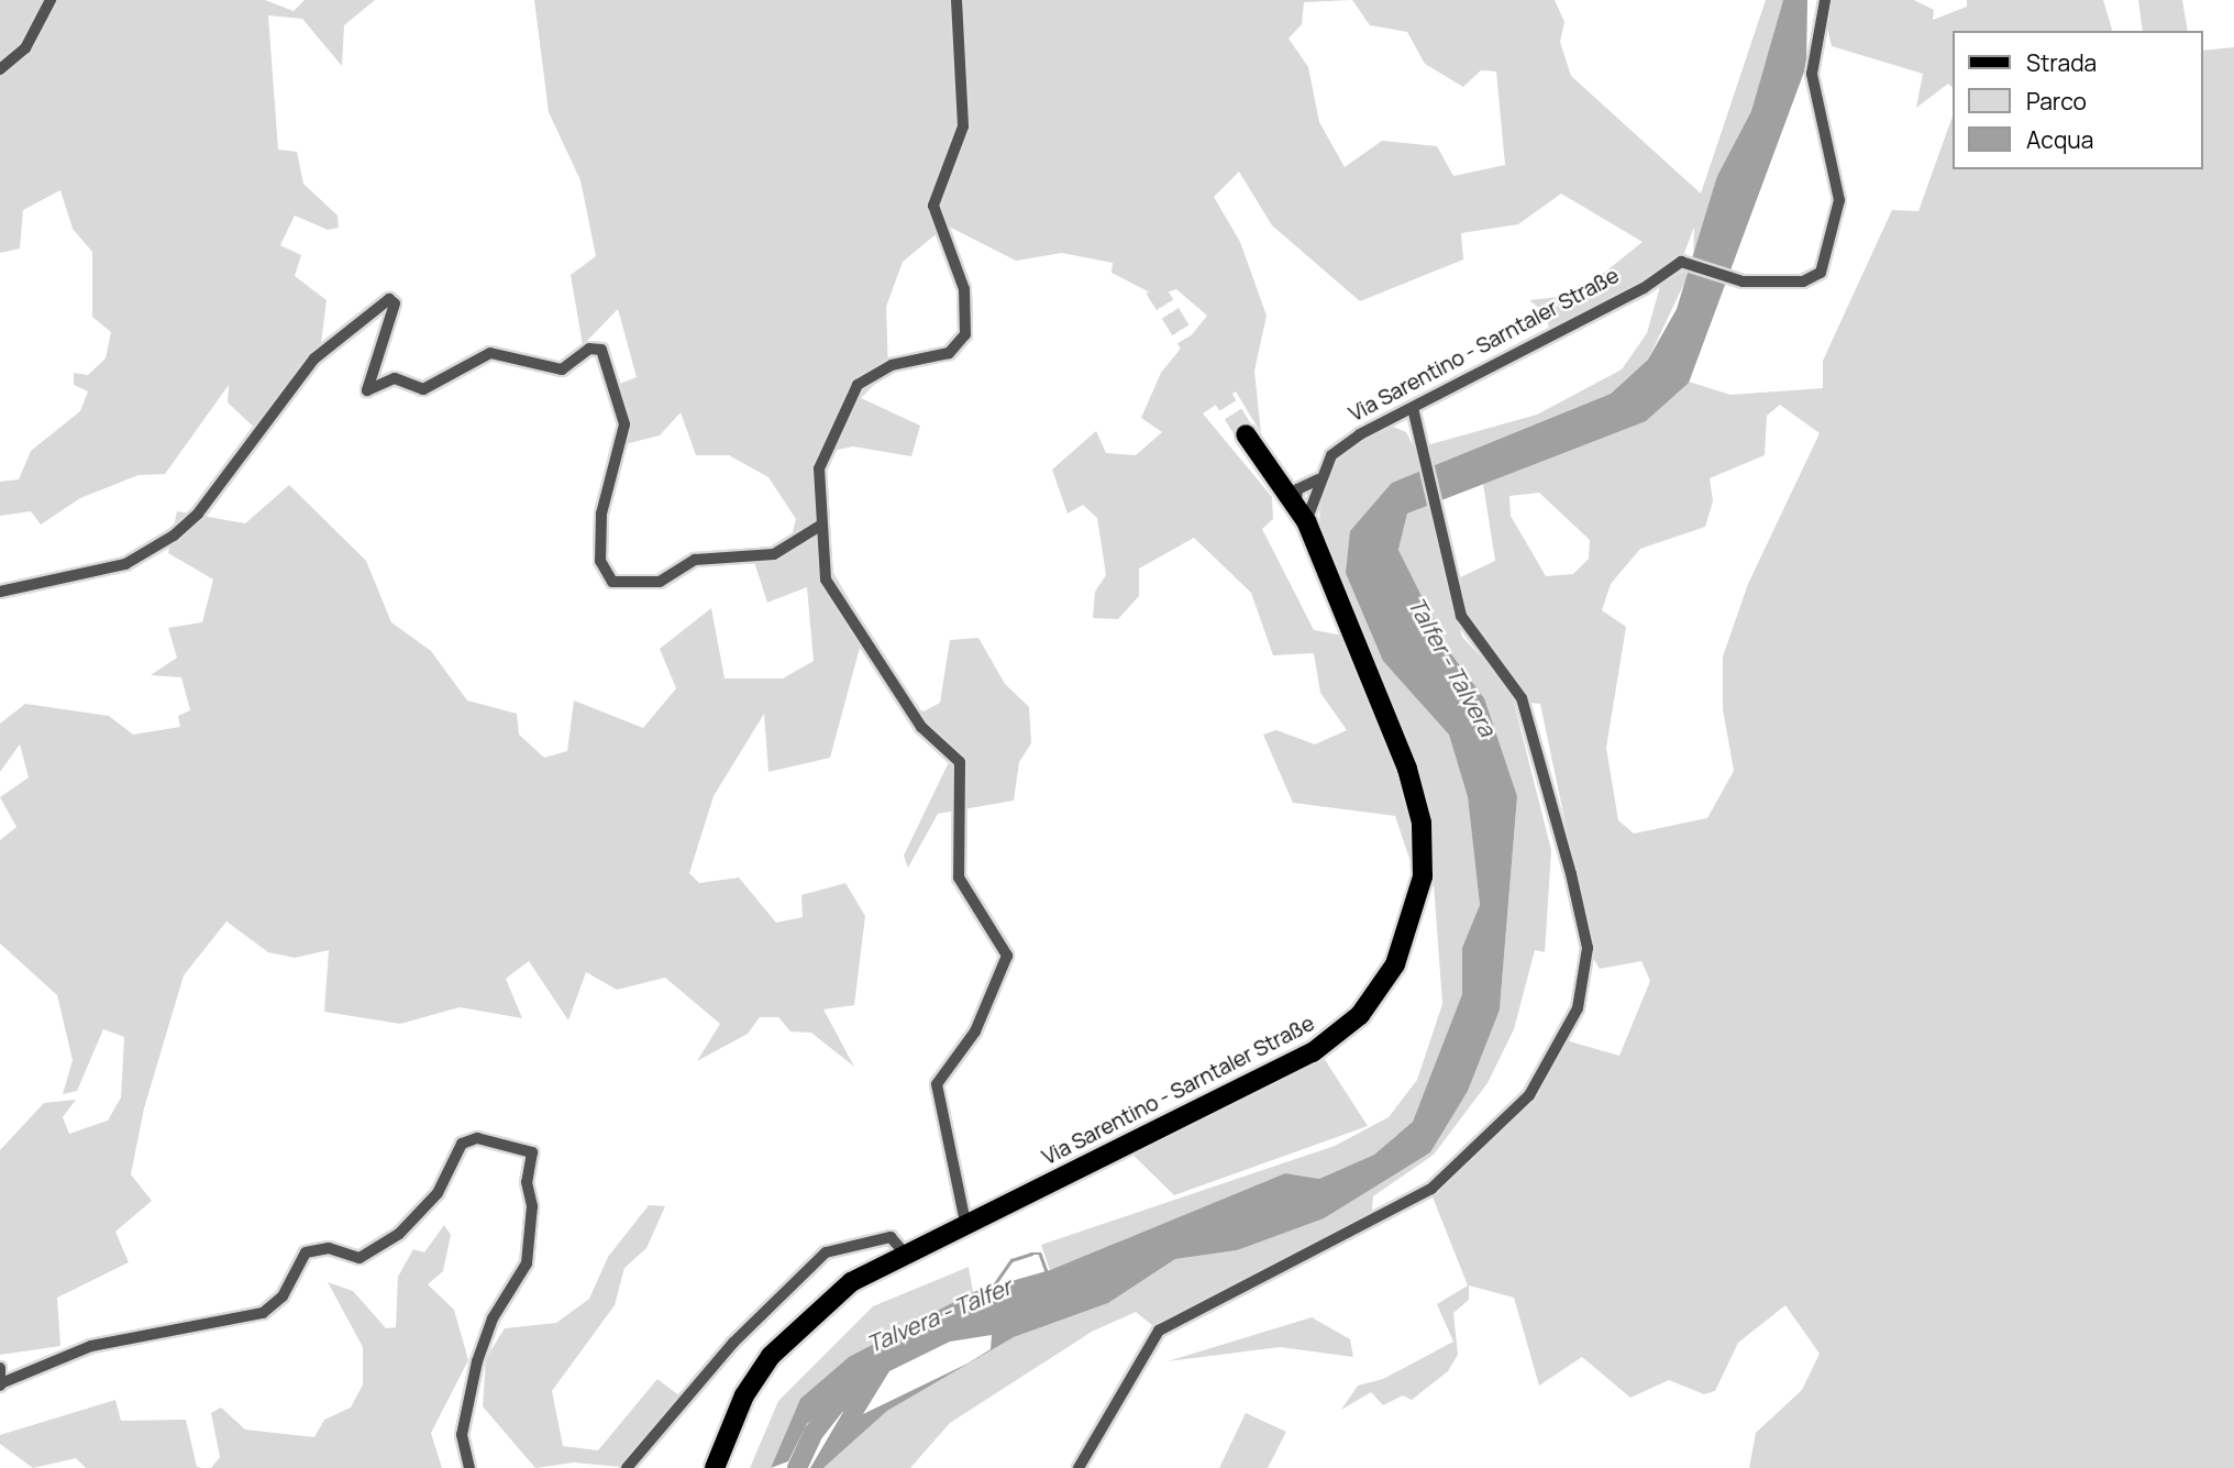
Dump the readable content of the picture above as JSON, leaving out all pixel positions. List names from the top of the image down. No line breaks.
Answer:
{"streets":{"main road":["Via Sarentino - Sarntaler Straße"]},"water":["Talfer - Talvera","Talvera - Talfer"],"legend":["Strada","Parco","Acqua"]}
